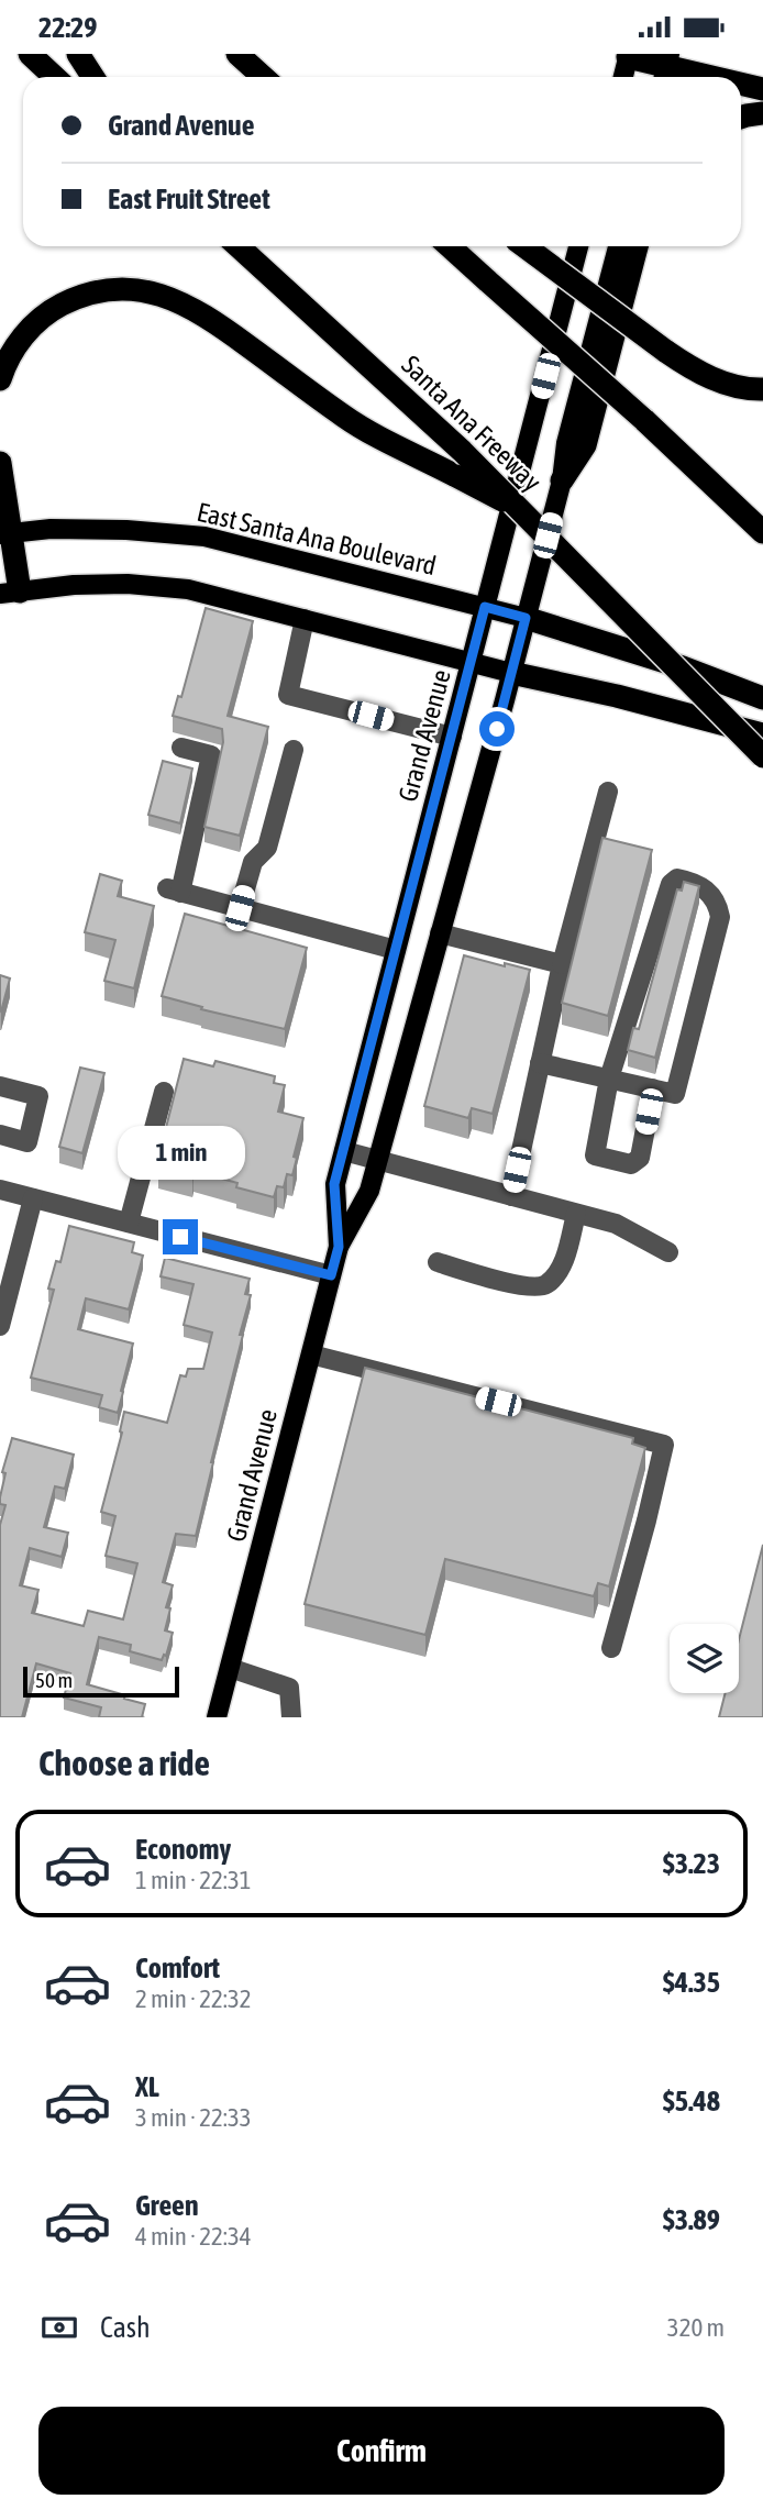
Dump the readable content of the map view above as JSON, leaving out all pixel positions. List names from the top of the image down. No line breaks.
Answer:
{"streets":{"highway":["Santa Ana Freeway"],"main road":["East Santa Ana Boulevard","Grand Avenue"]},"crossings":[["East Santa Ana Boulevard","Grand Avenue"]],"scale_bar":"50 m","page":{"status":"22:29","banner":["Grand Avenue","East Fruit Street"],"bubble":"1 min","scale":"50 m","heading":"Choose a ride","list":[{"name":"Economy","note":"1 min · 22:31","value":"$3.23"},{"name":"Comfort","note":"2 min · 22:32","value":"$4.35"},{"name":"XL","note":"3 min · 22:33","value":"$5.48"},{"name":"Green","note":"4 min · 22:34","value":"$3.89"}],"pay":["Cash","320 m"],"buttons":"Confirm"}}
